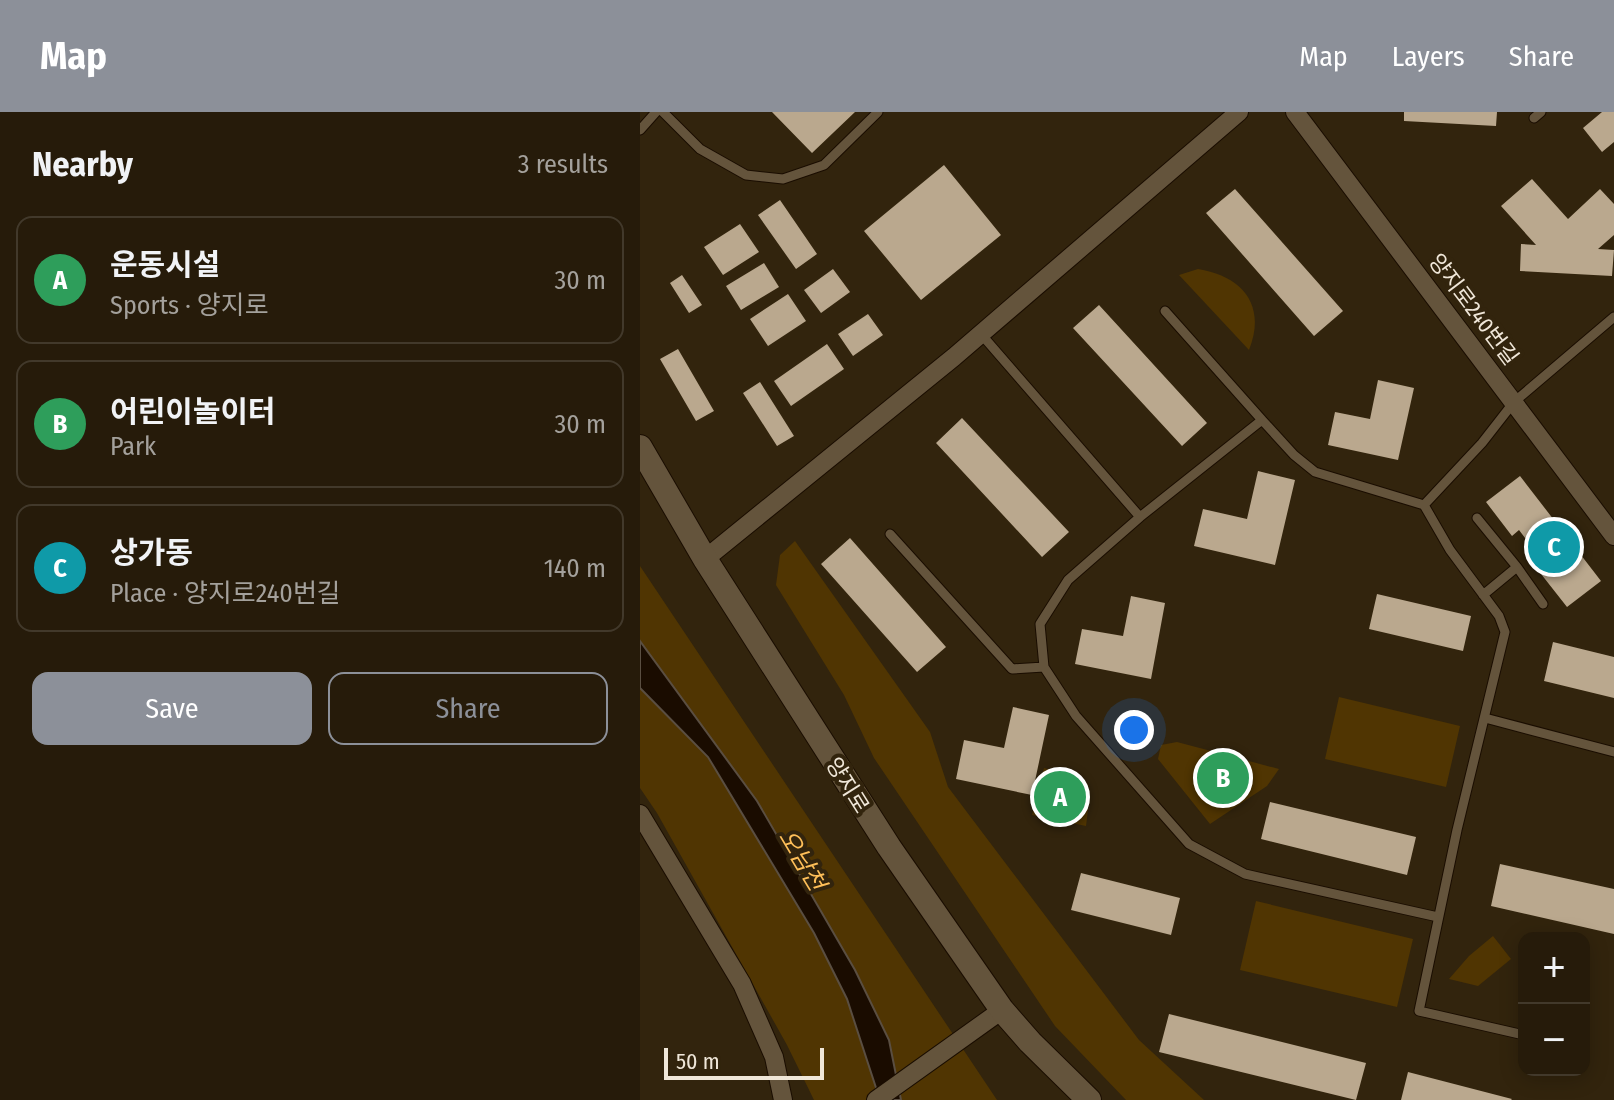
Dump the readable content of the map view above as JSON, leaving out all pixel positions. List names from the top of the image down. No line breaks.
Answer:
{"streets":{"street":["양지로240번길","양지로"]},"water":["오남천"],"scale_bar":"50 m","page":{"header":"Map","nav":["Map","Layers","Share"],"heading":["Nearby","3 results"],"list":[{"mark":"A","name":"운동시설","note":"Sports · 양지로","value":"30 m"},{"mark":"B","name":"어린이놀이터","note":"Park","value":"30 m"},{"mark":"C","name":"상가동","note":"Place · 양지로240번길","value":"140 m"}],"pins":["C","B","A"],"buttons":["Save","Share"],"map_buttons":["+","−"],"scale":"50 m"}}
